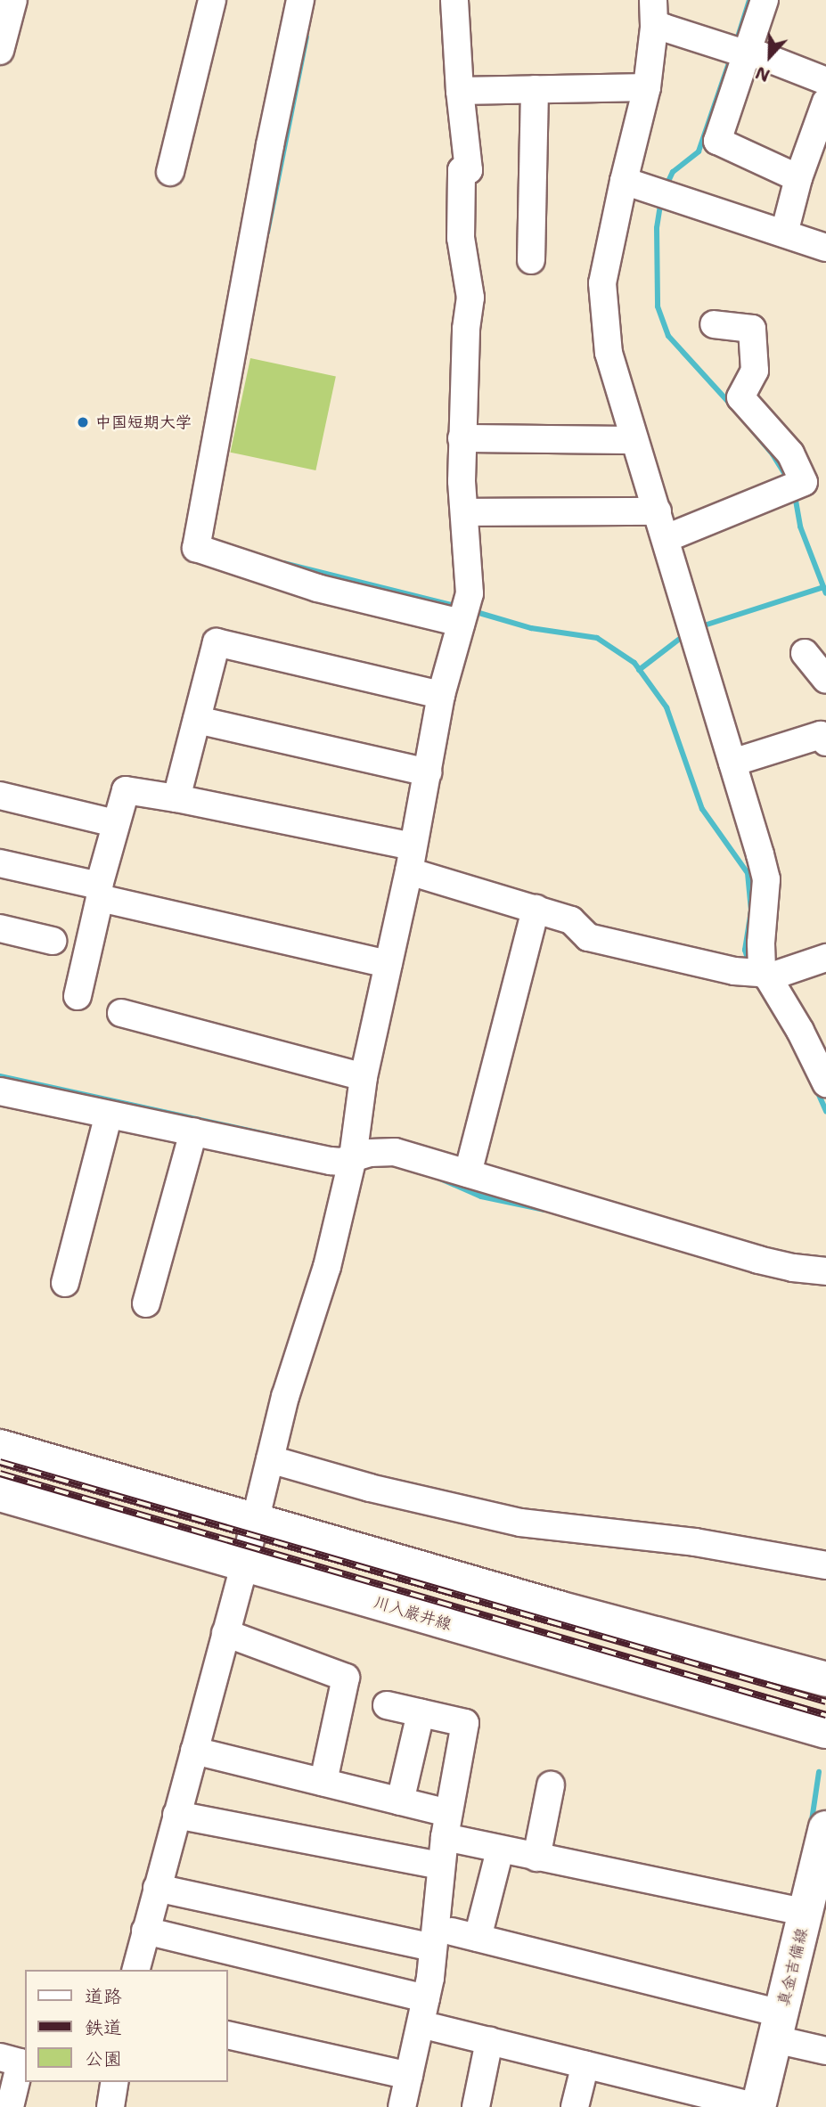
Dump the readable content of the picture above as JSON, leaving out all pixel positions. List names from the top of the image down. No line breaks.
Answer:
{"streets":{"main road":["川入巌井線","真金吉備線"]},"places":["中国短期大学"],"legend":["道路","鉄道","公園"],"north":"bottom"}
